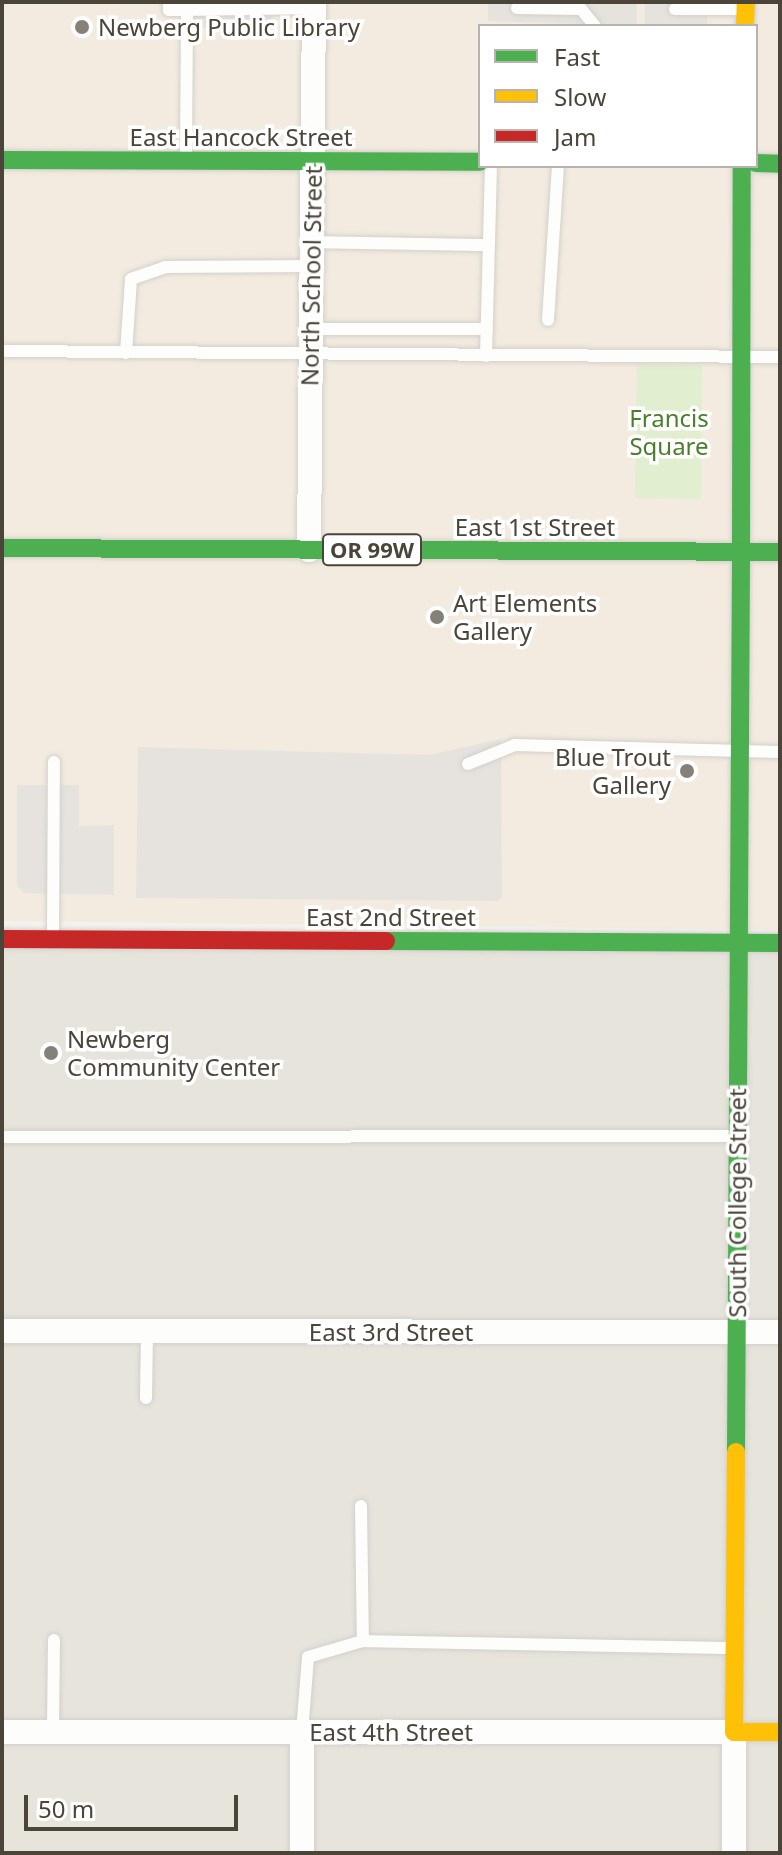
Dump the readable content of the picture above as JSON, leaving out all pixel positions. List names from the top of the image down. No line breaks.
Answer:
{"streets":{"street":["East Hancock Street","North School Street","East 1st Street","OR 99W","East 2nd Street","South College Street","East 3rd Street","East 4th Street"]},"crossings":[["East Hancock Street","North School Street"],["North School Street","East 1st Street"],["East 1st Street","South College Street"],["East 2nd Street","South College Street"],["South College Street","East 3rd Street"],["South College Street","East 4th Street"]],"parks":["Francis Square"],"places":["Newberg Public Library","Art Elements Gallery","Blue Trout Gallery","Newberg Community Center"],"legend":["Fast","Slow","Jam"],"scale_bar":"50 m"}
